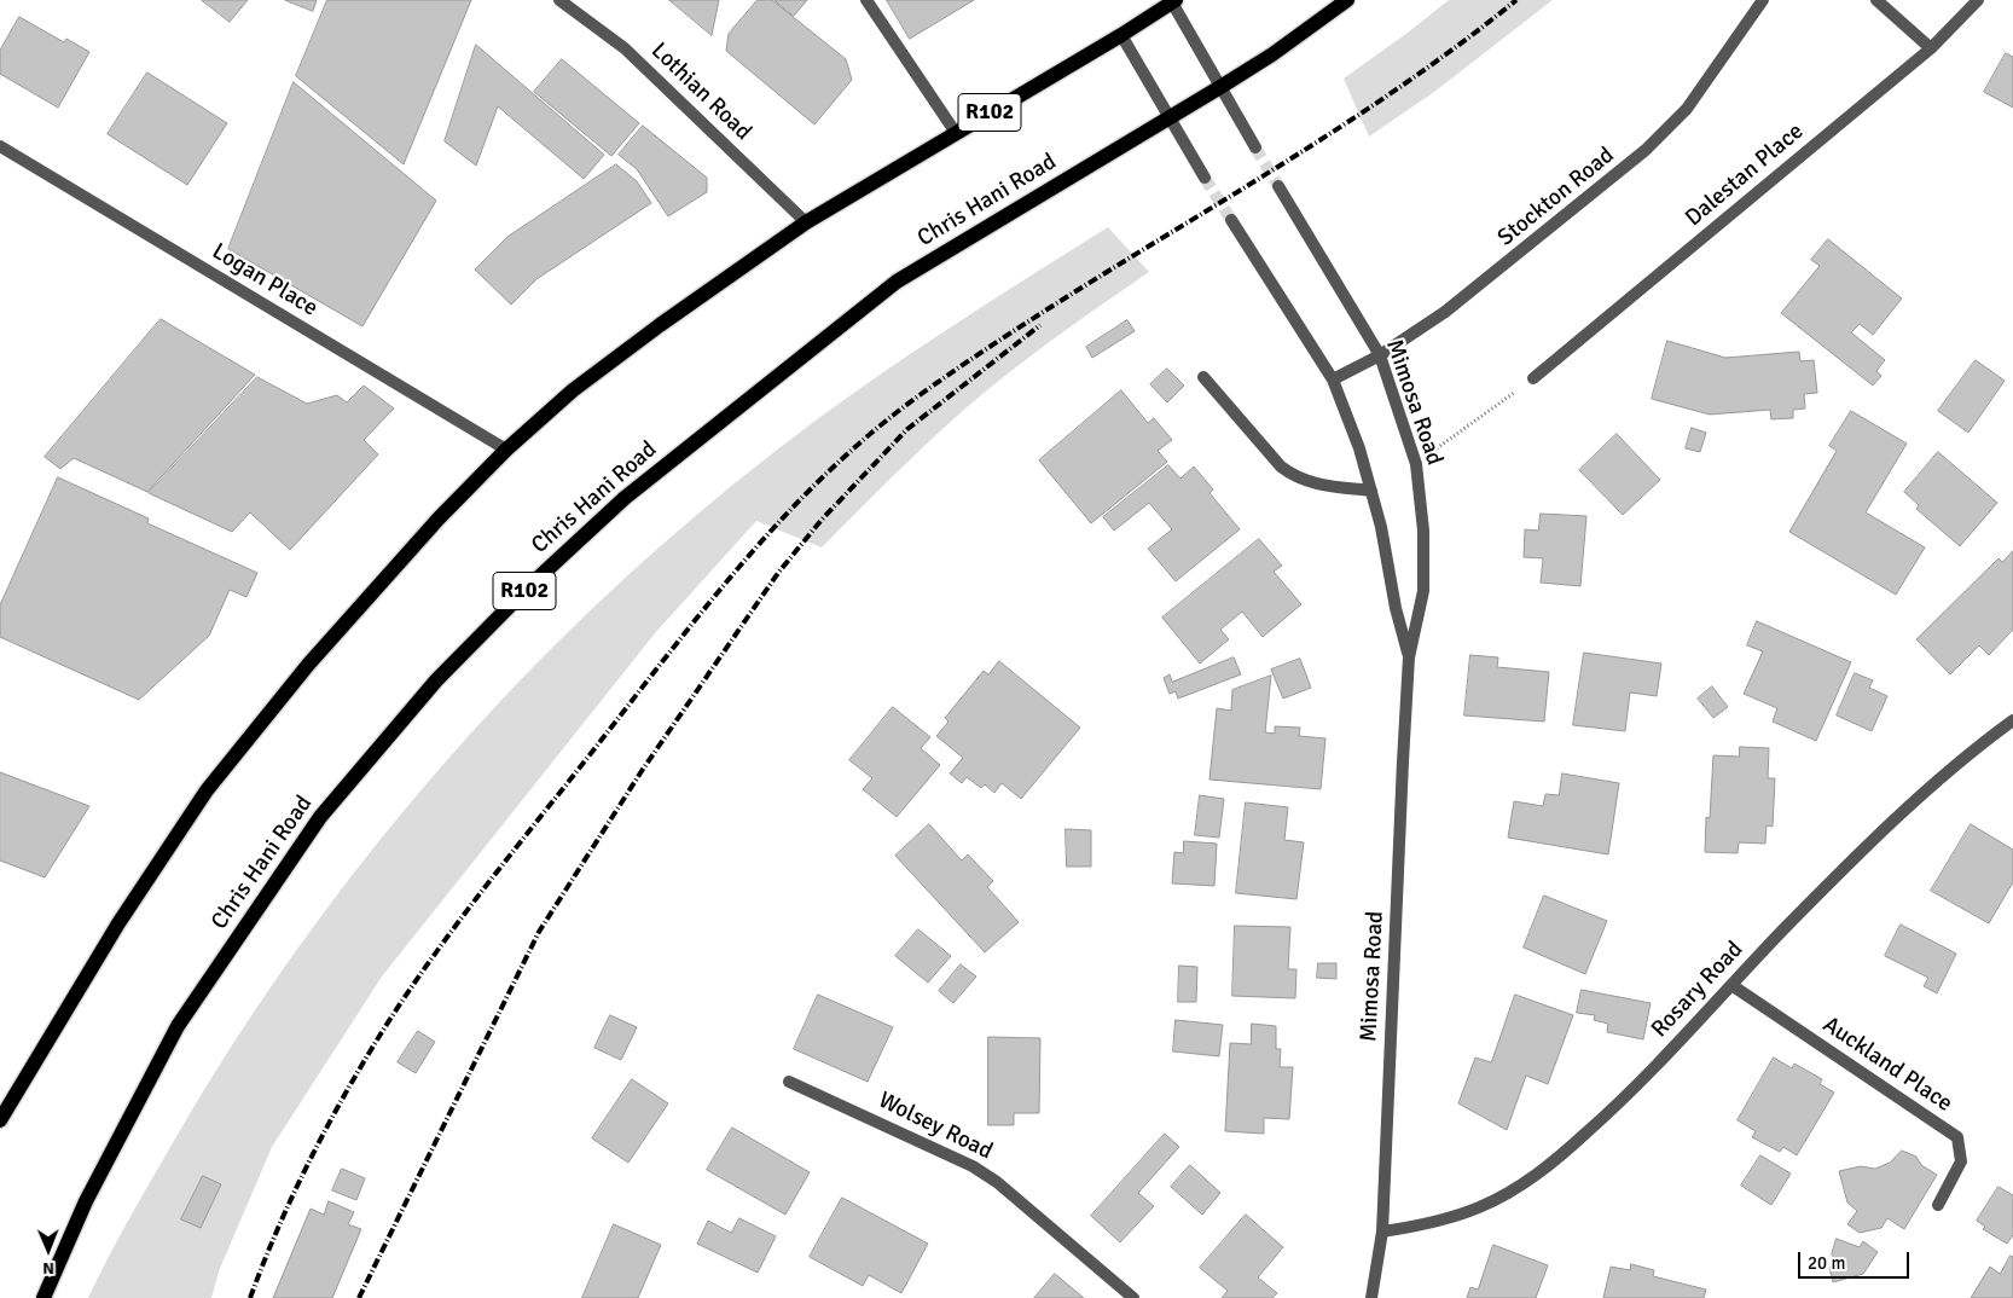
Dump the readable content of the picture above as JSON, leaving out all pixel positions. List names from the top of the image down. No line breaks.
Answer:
{"streets":{"main road":["R102","Chris Hani Road"],"street":["Lothian Road","Dalestan Place","Stockton Road","Logan Place","Mimosa Road","Rosary Road","Auckland Place","Wolsey Road"]},"crossings":[["Lothian Road","R102"],["R102","Logan Place"],["Stockton Road","Mimosa Road"],["Mimosa Road","Rosary Road"],["Rosary Road","Auckland Place"]],"scale_bar":"20 m","north":"bottom"}
